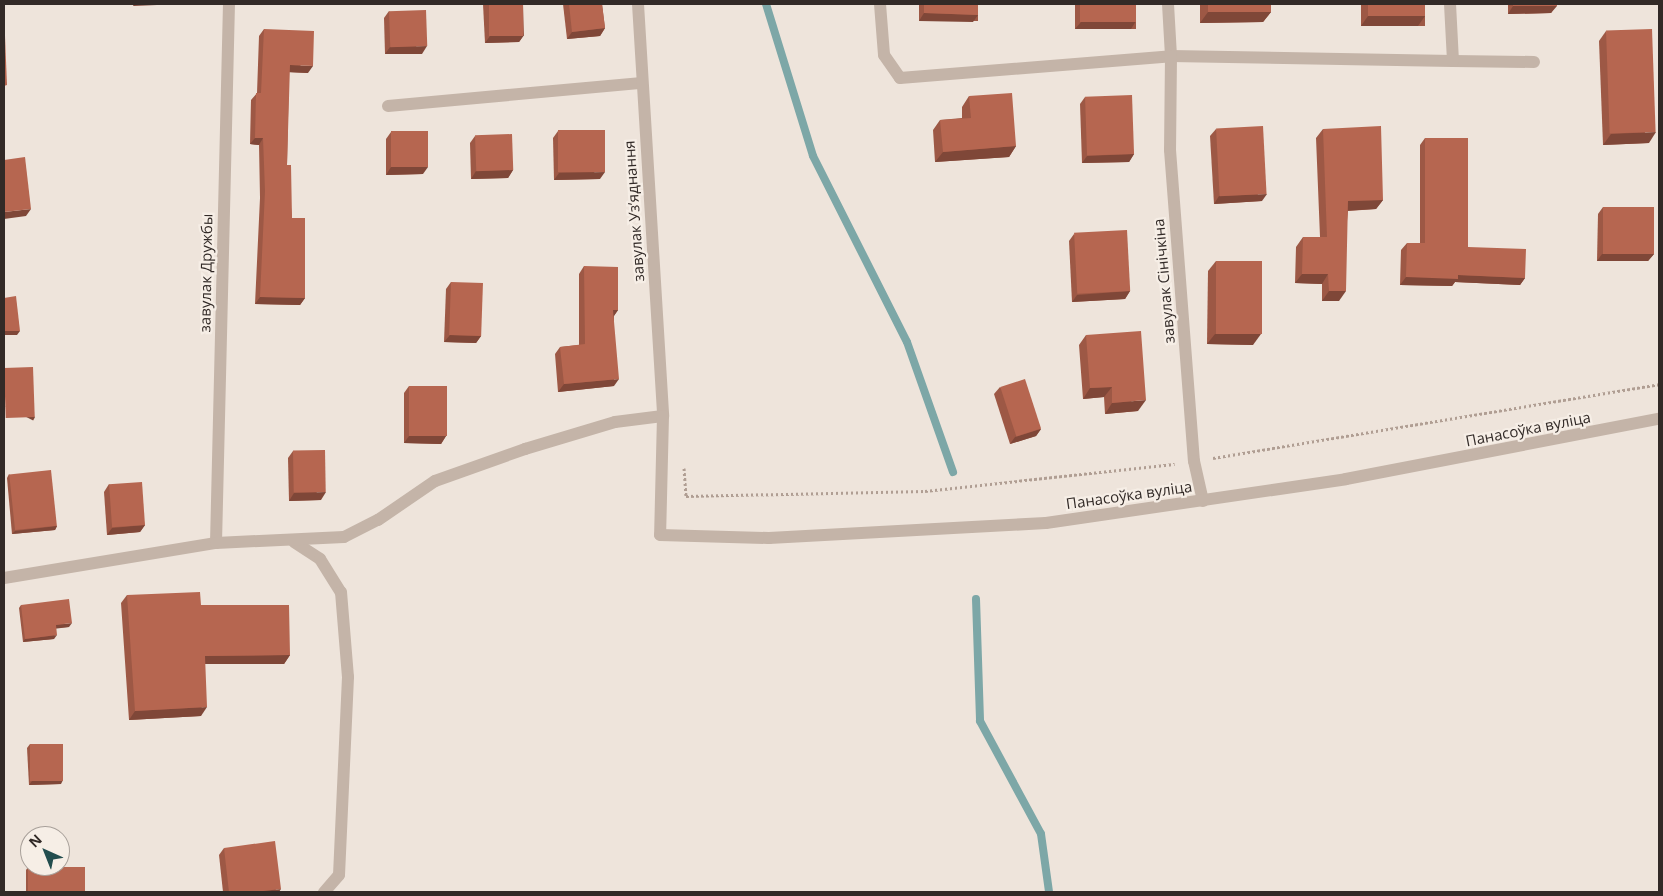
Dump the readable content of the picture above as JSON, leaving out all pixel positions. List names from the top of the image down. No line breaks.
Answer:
{"streets":{"street":["завулак Узʼяднання","завулак Дружбы","завулак Сінічкіна","Панасоўка вуліца"]},"crossings":[["завулак Узʼяднання","Панасоўка вуліца"],["завулак Сінічкіна","Панасоўка вуліца"]],"north":"top left"}
